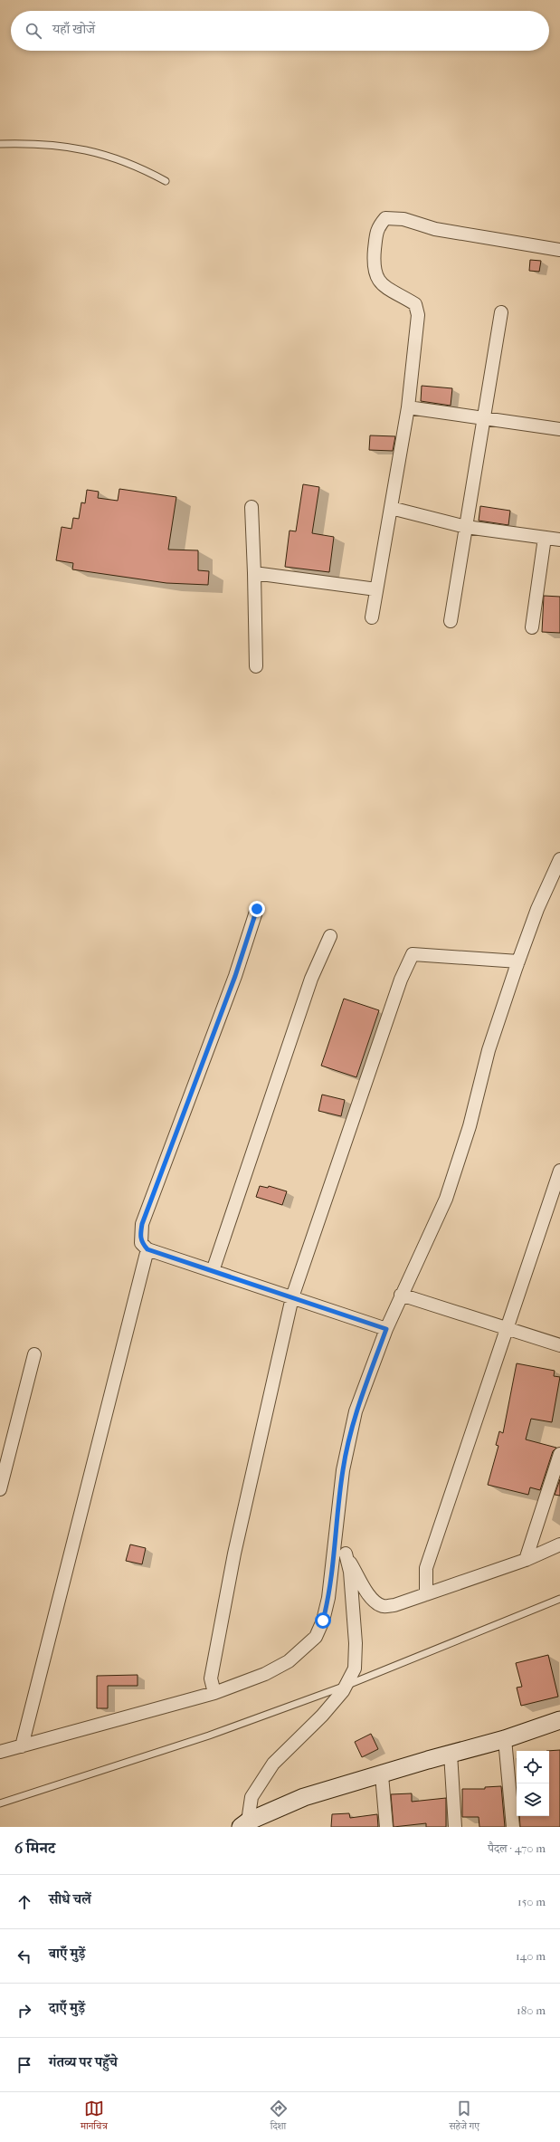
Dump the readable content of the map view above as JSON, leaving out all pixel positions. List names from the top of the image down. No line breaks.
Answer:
{"page":{"search":"यहाँ खोजें","heading":["6 मिनट","पैदल · 470 m"],"list":[["सीधे चलें","150 m"],["बाएँ मुड़ें","140 m"],["दाएँ मुड़ें","180 m"],"गंतव्य पर पहुँचे"],"nav":["मानचित्र","दिशा","सहेजे गए"]}}
